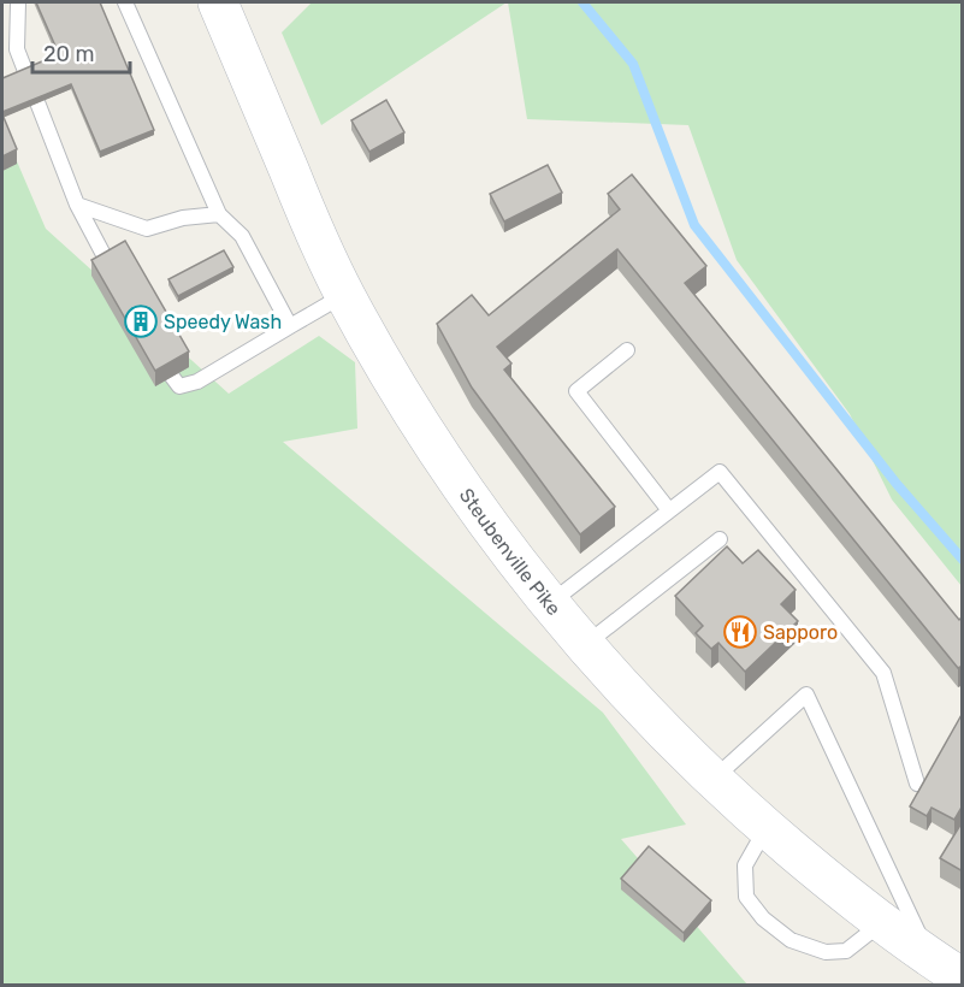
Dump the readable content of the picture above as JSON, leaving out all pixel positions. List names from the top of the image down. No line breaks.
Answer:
{"streets":{"main road":["Steubenville Pike"]},"places":{"building":["Speedy Wash"],"restaurant":["Sapporo"]},"scale_bar":"20 m"}
